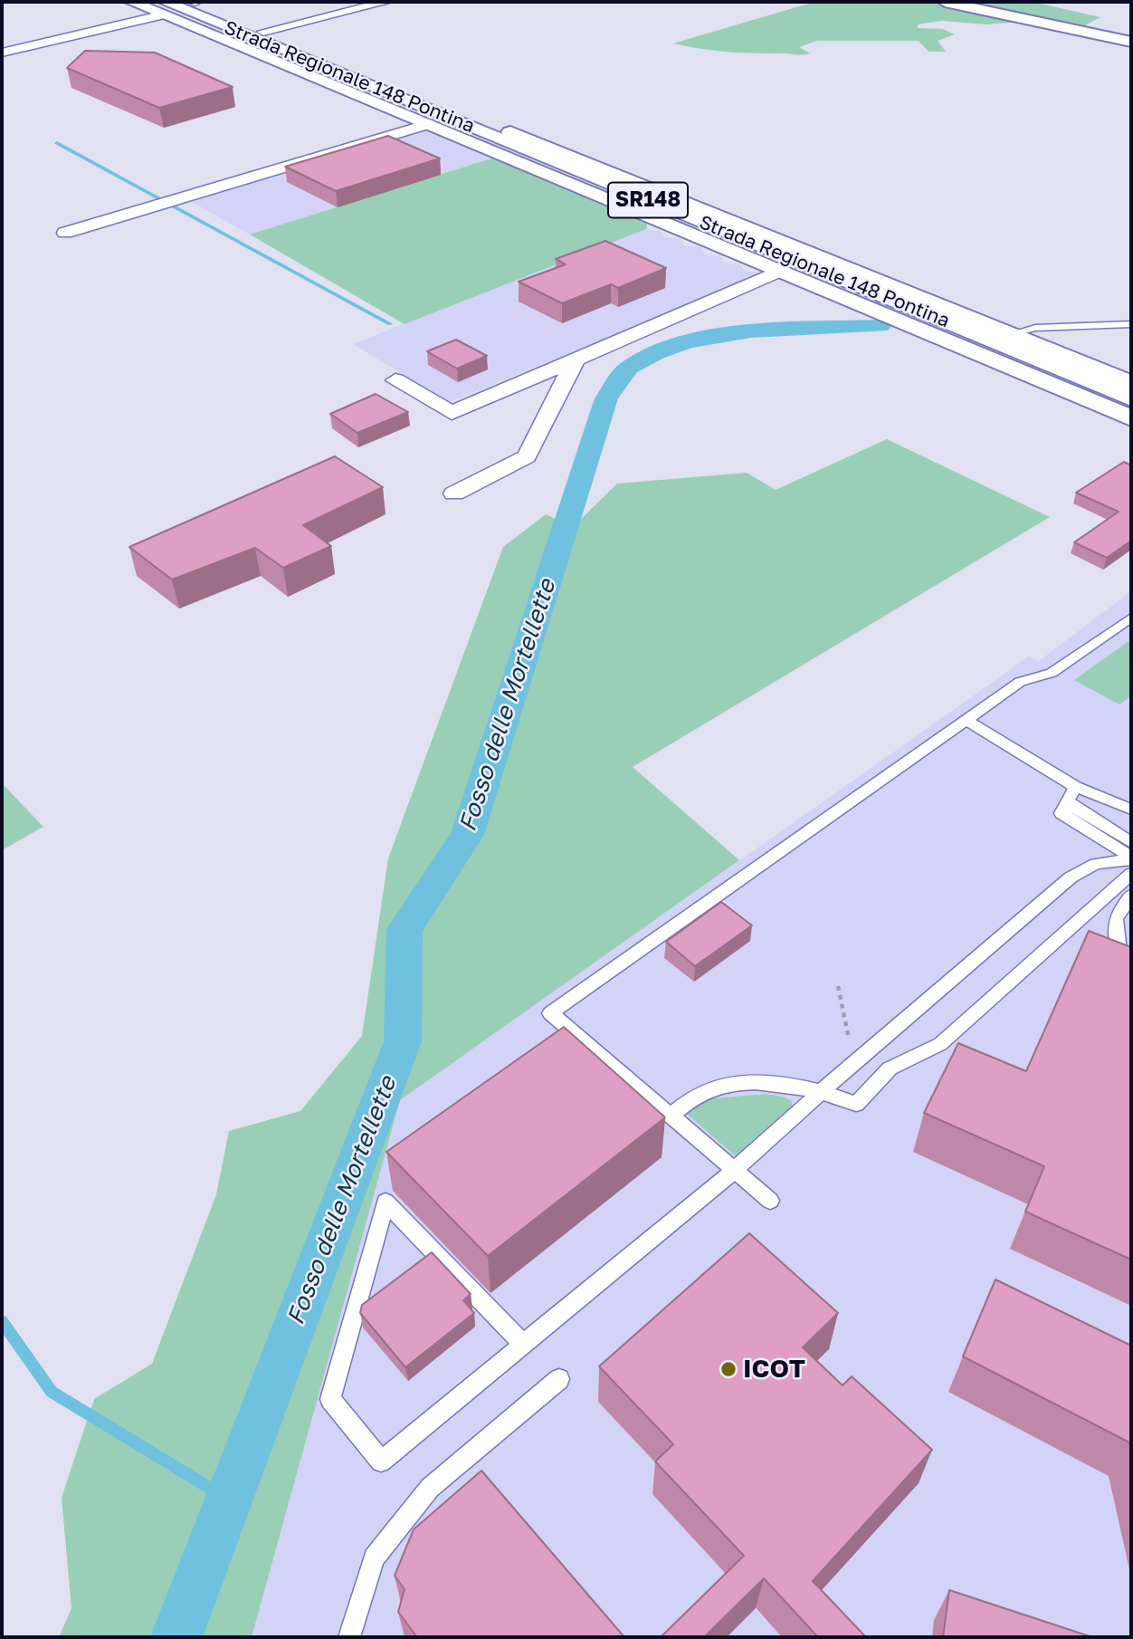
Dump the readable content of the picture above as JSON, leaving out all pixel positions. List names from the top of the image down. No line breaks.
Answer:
{"streets":{"street":["Strada Regionale 148 Pontina","SR148"]},"water":["Fosso delle Mortellette"],"places":["ICOT"]}
